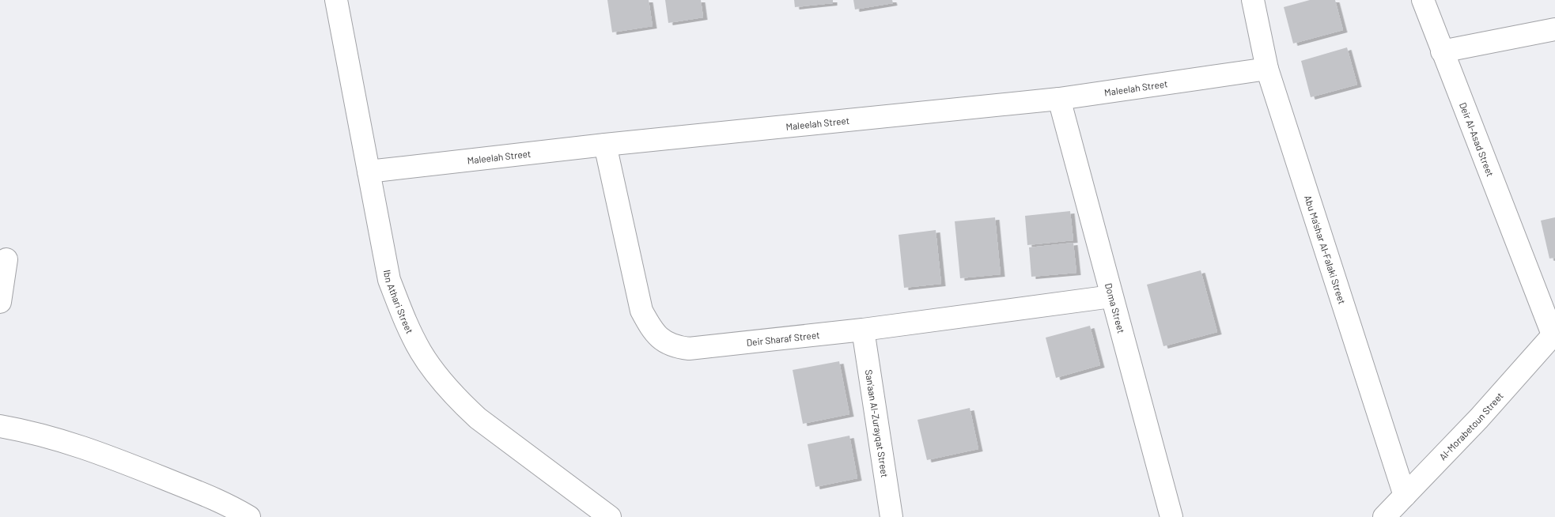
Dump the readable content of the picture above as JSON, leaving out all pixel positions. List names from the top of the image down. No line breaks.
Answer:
{"streets":{"street":["Maleelah Street","Deir Al-Asad Street","Abu Ma’shar Al-Falaki Street","Ibn Athari Street","Doma Street","Deir Sharaf Street","San’aan Al-Zurayqat Street","Al-Morabetoun Street"]},"crossings":[["Maleelah Street","Abu Ma’shar Al-Falaki Street"],["Maleelah Street","Ibn Athari Street"],["Maleelah Street","Doma Street"],["Maleelah Street","Deir Sharaf Street"],["Deir Al-Asad Street","Al-Morabetoun Street"],["Abu Ma’shar Al-Falaki Street","Al-Morabetoun Street"],["Doma Street","Deir Sharaf Street"],["Deir Sharaf Street","San’aan Al-Zurayqat Street"]]}
